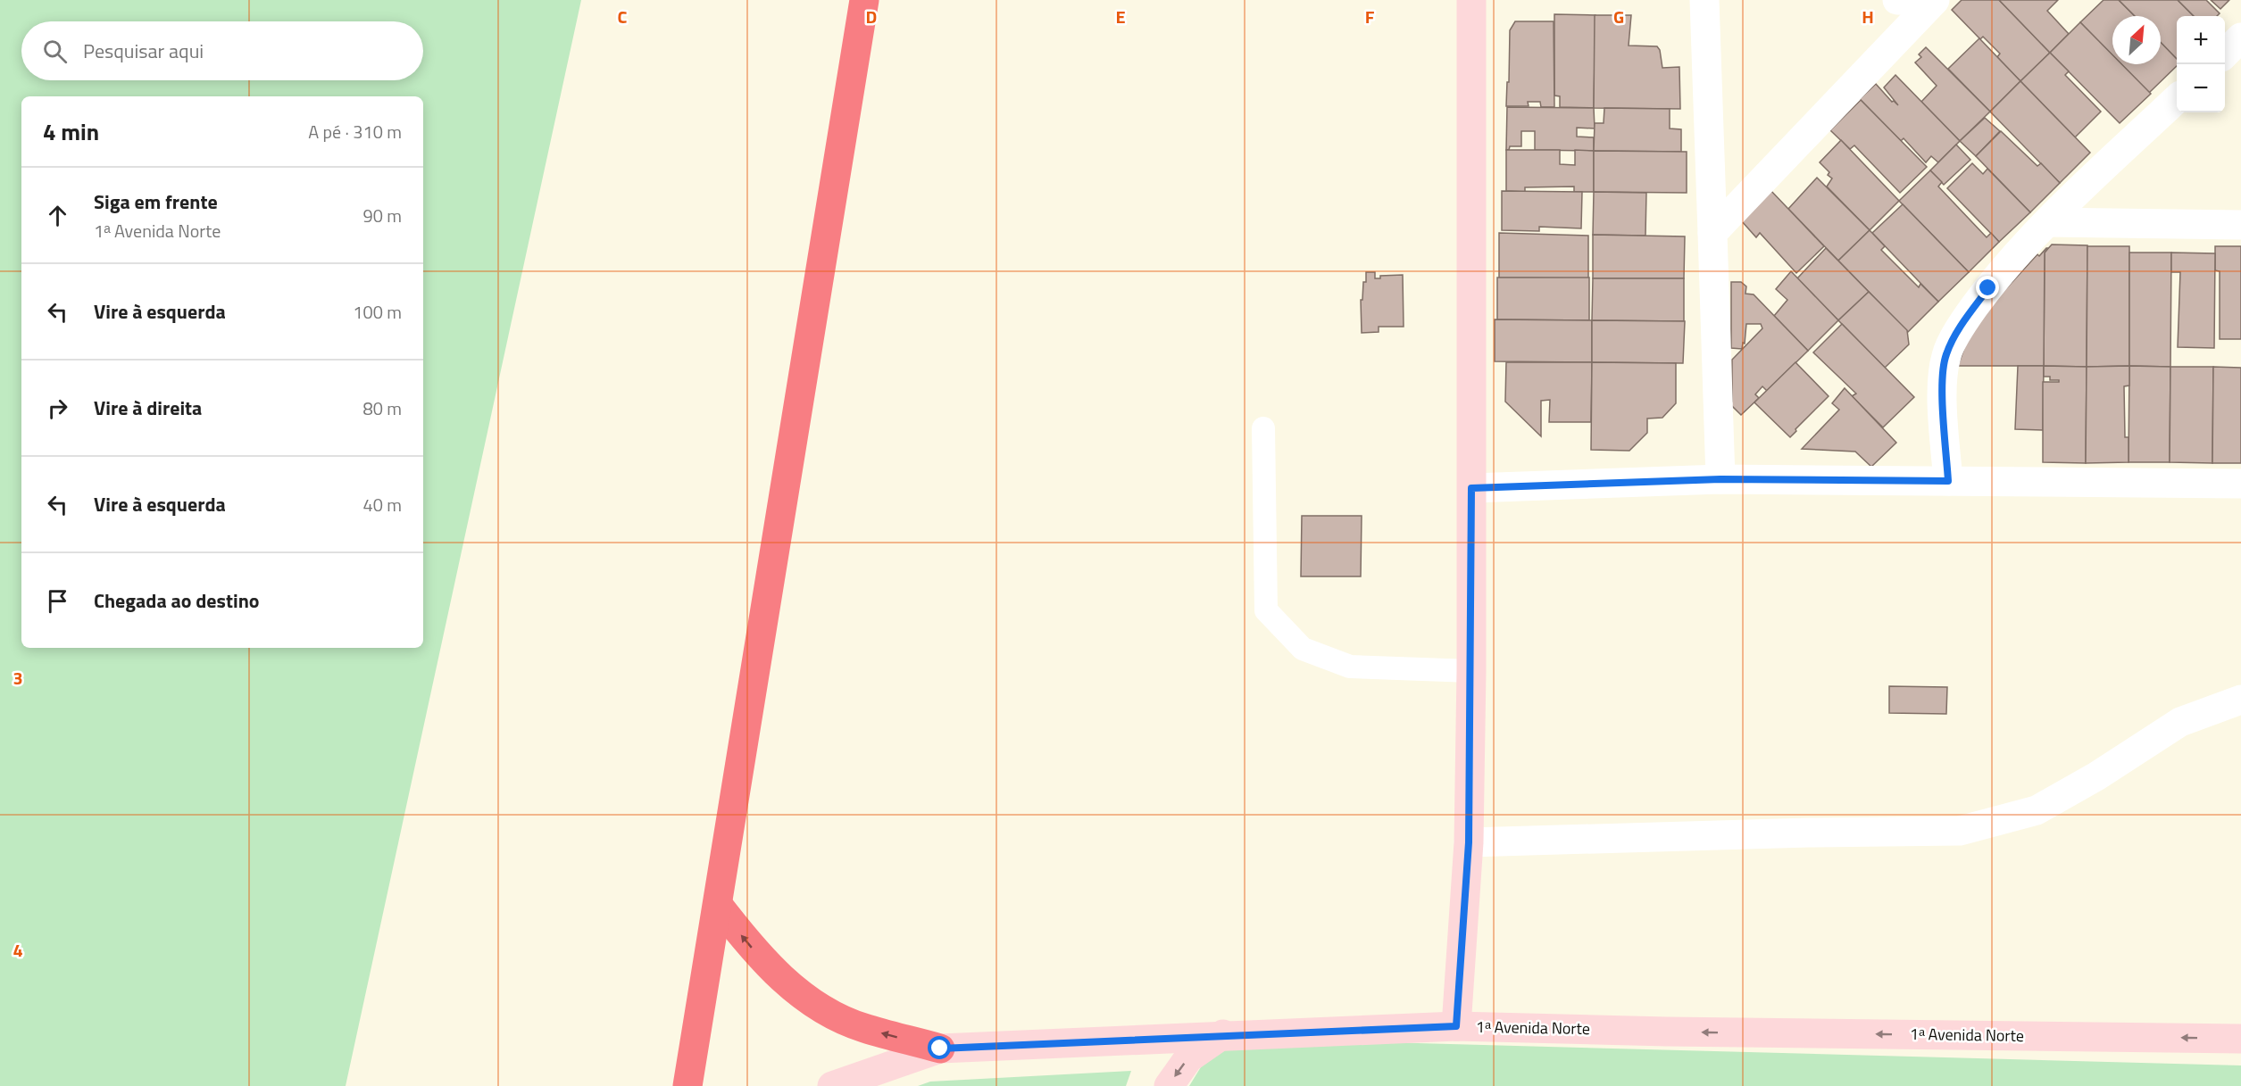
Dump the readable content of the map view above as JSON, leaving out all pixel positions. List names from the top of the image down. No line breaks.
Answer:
{"streets":{"main road":["1ᵃ Avenida Norte"]},"one_way":["1ᵃ Avenida Norte"],"north":"top right","page":{"map_buttons":["+","−"],"search":"Pesquisar aqui","heading":["4 min","A pé · 310 m"],"list":[["Siga em frente","1ᵃ Avenida Norte","90 m"],["Vire à esquerda","100 m"],["Vire à direita","80 m"],["Vire à esquerda","40 m"],"Chegada ao destino"]},"grid":{"columns":["C","D","E","F","G","H"],"rows":["3","4"]}}
